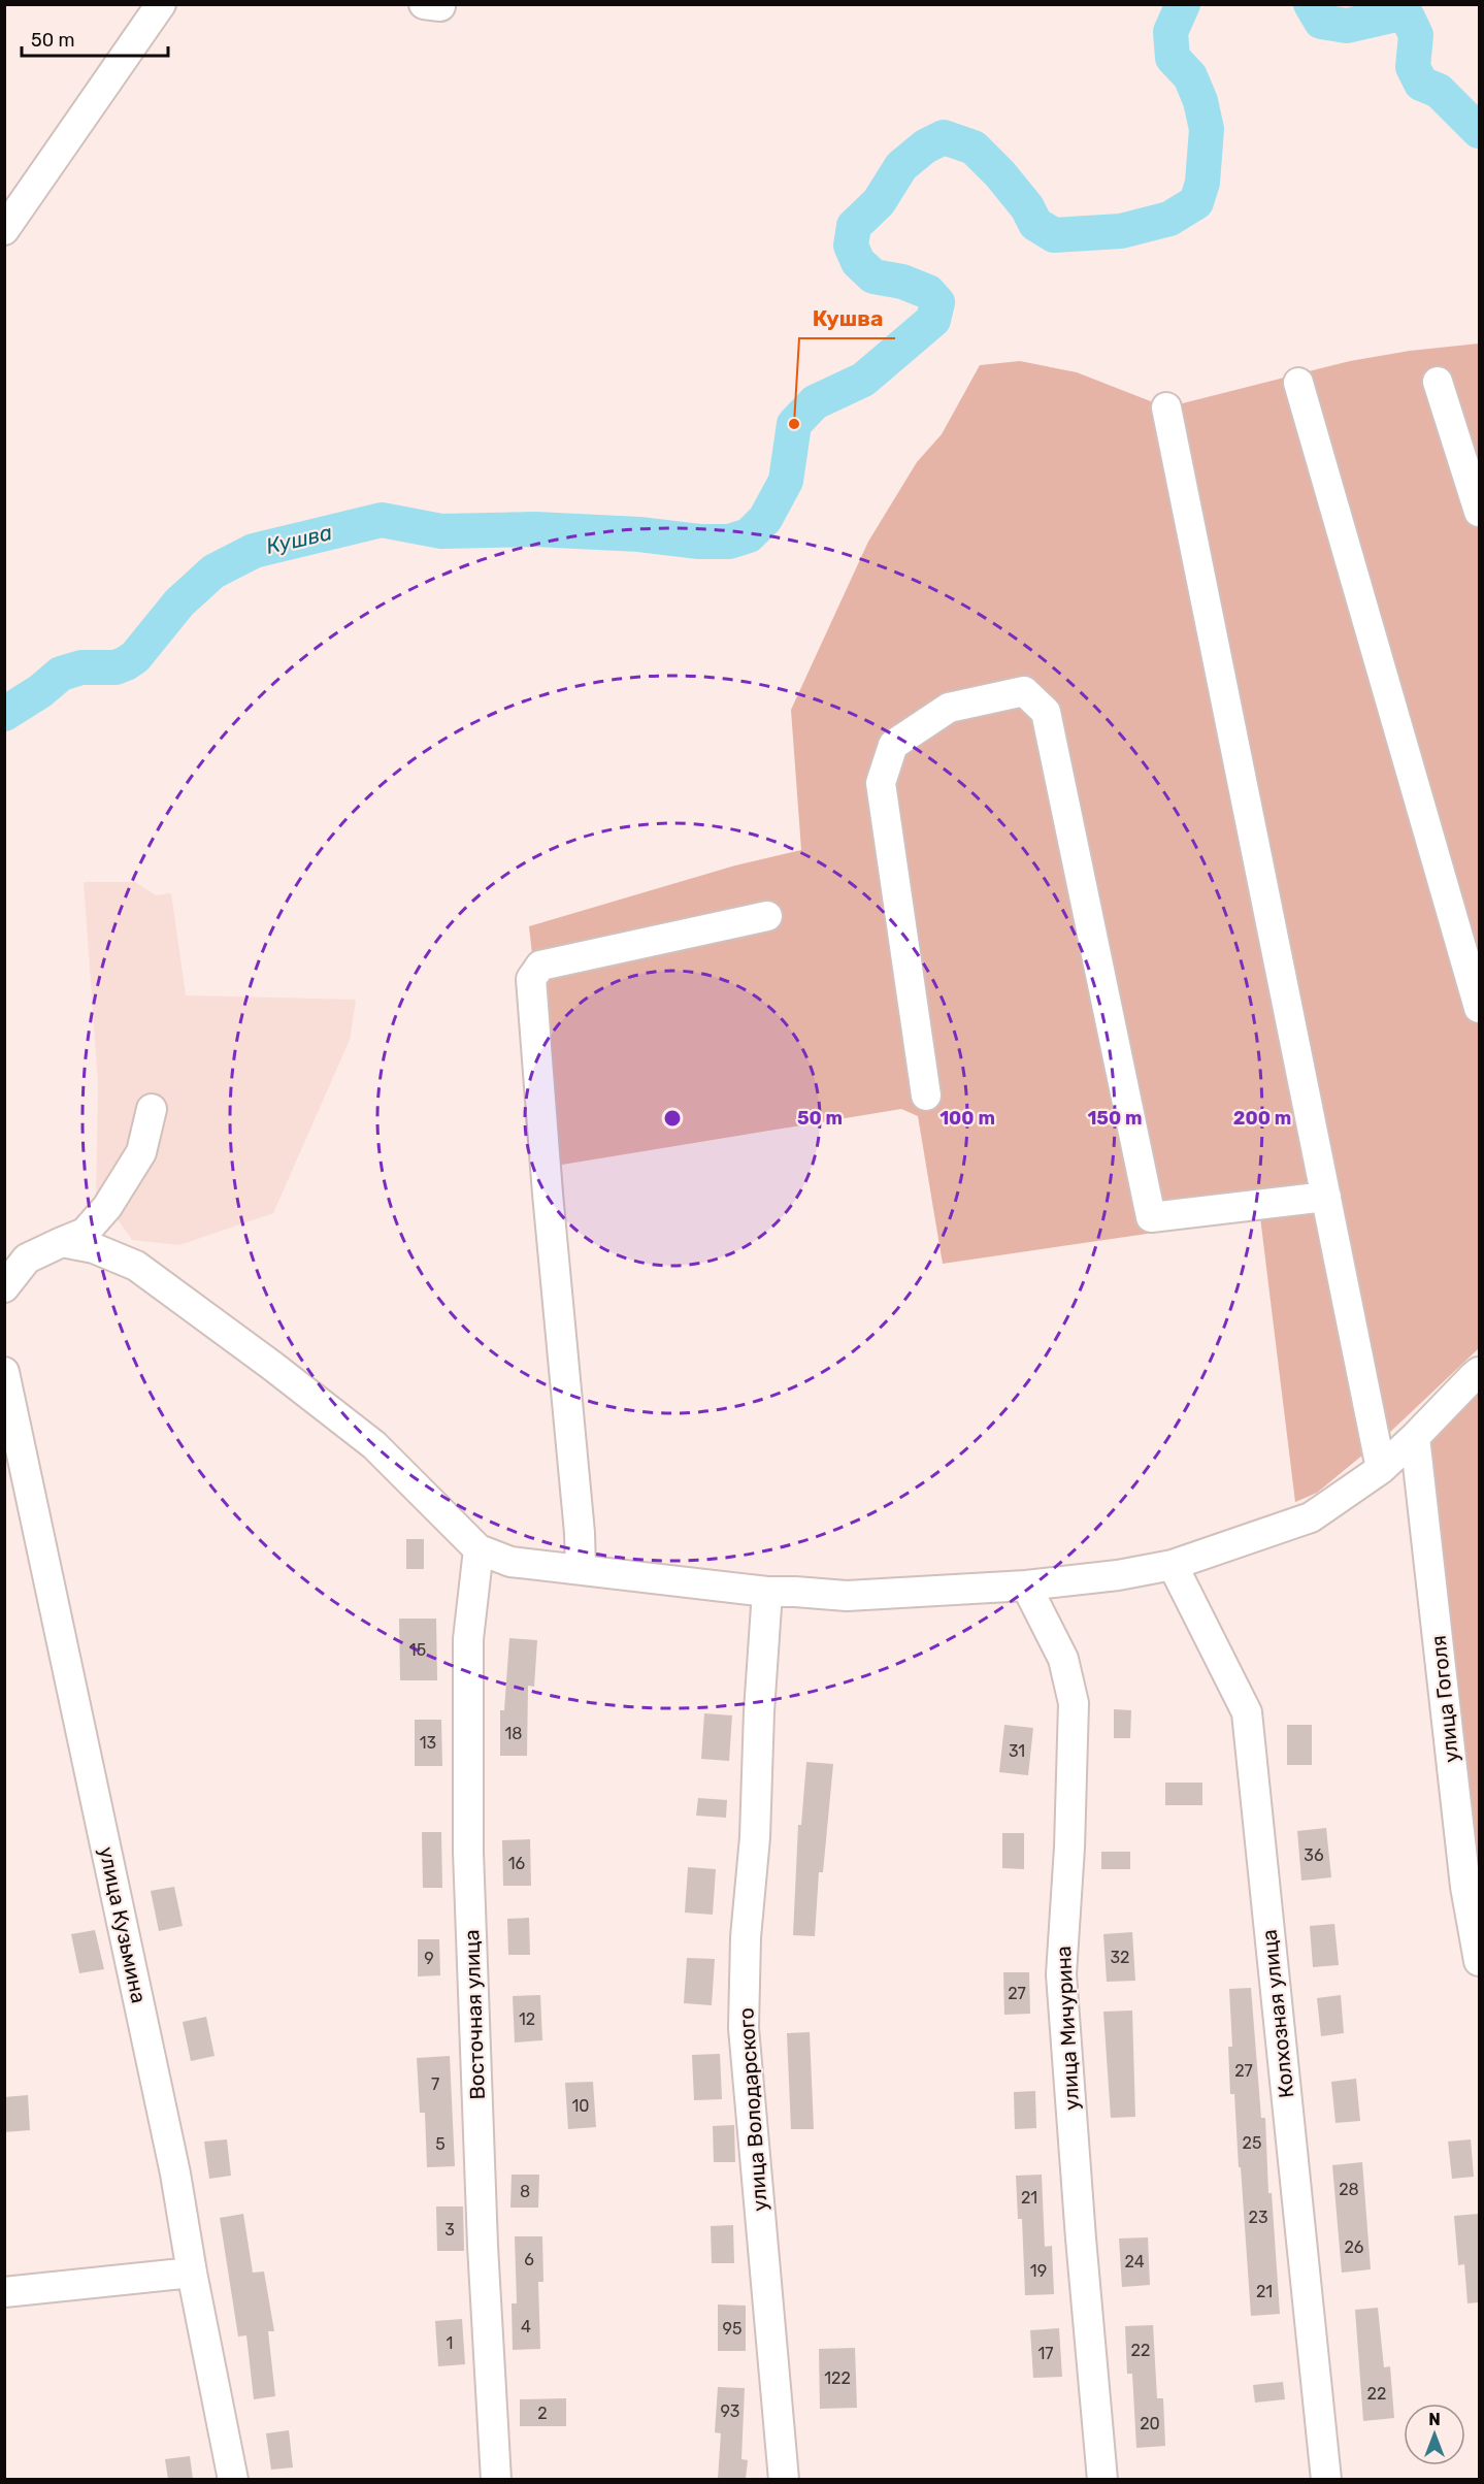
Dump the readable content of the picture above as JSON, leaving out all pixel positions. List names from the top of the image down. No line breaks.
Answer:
{"streets":{"street":["улица Гоголя","улица Кузьмина","Колхозная улица","Восточная улица","улица Мичурина","улица Володарского"]},"water":["Кушва"],"places":["Кушва"],"house_numbers":["15","18","13","31","36","16","32","9","27","12","27","7","10","25","5","28","8","21","23","3","26","6","24","19","21","4","95","1","22","17","122","22","93","2","20"],"scale_bar":"50 m","north":"top","rings":["50 m","100 m","150 m","200 m"]}
